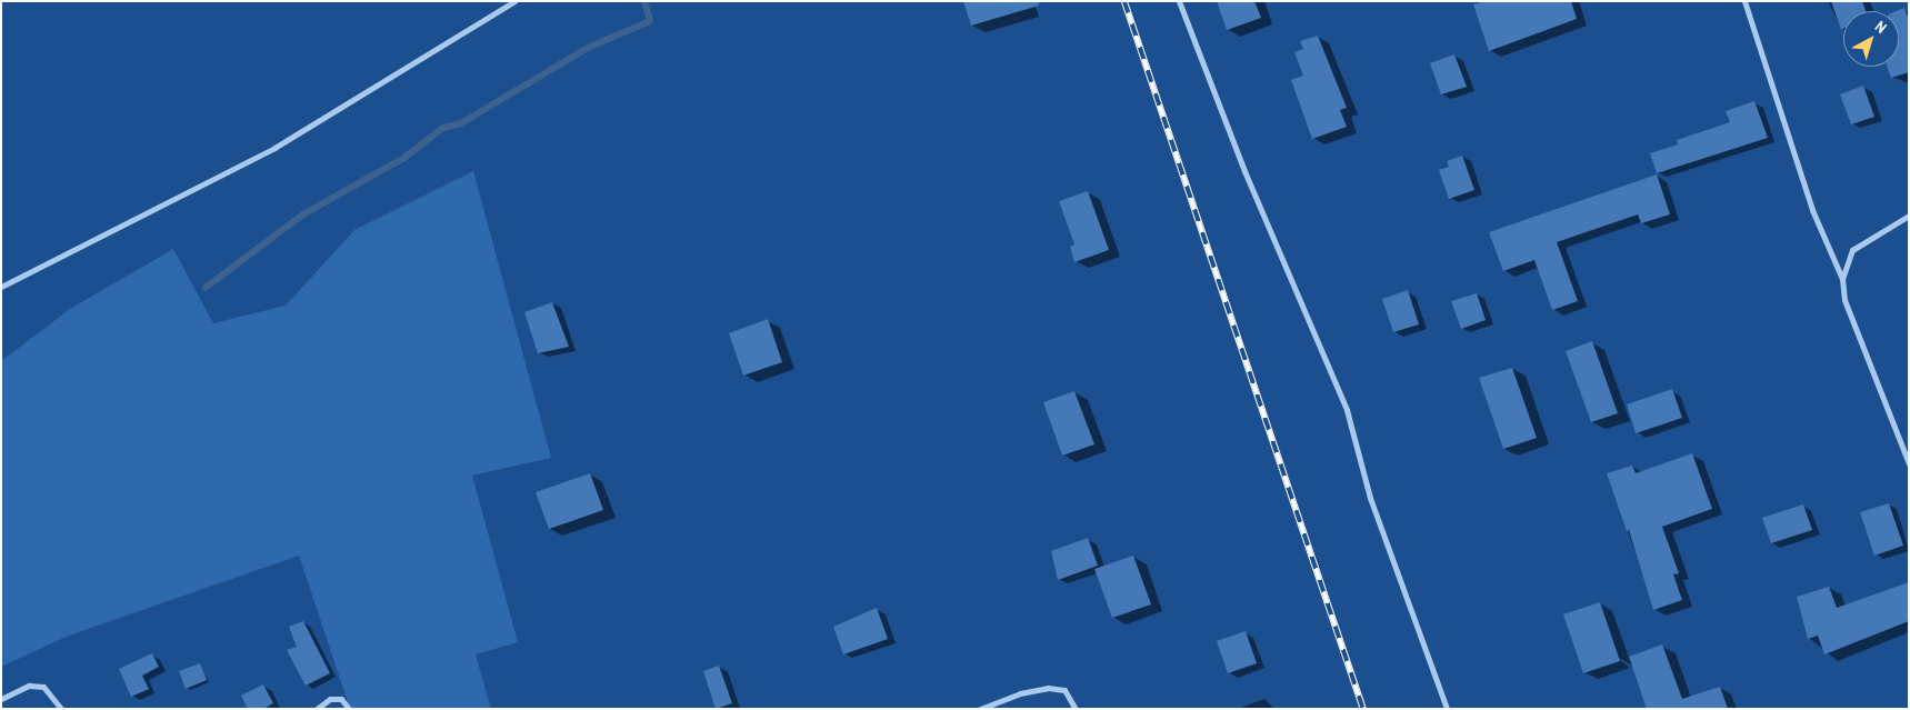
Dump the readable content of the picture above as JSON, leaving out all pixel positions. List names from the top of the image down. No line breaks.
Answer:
{"north":"top right"}
